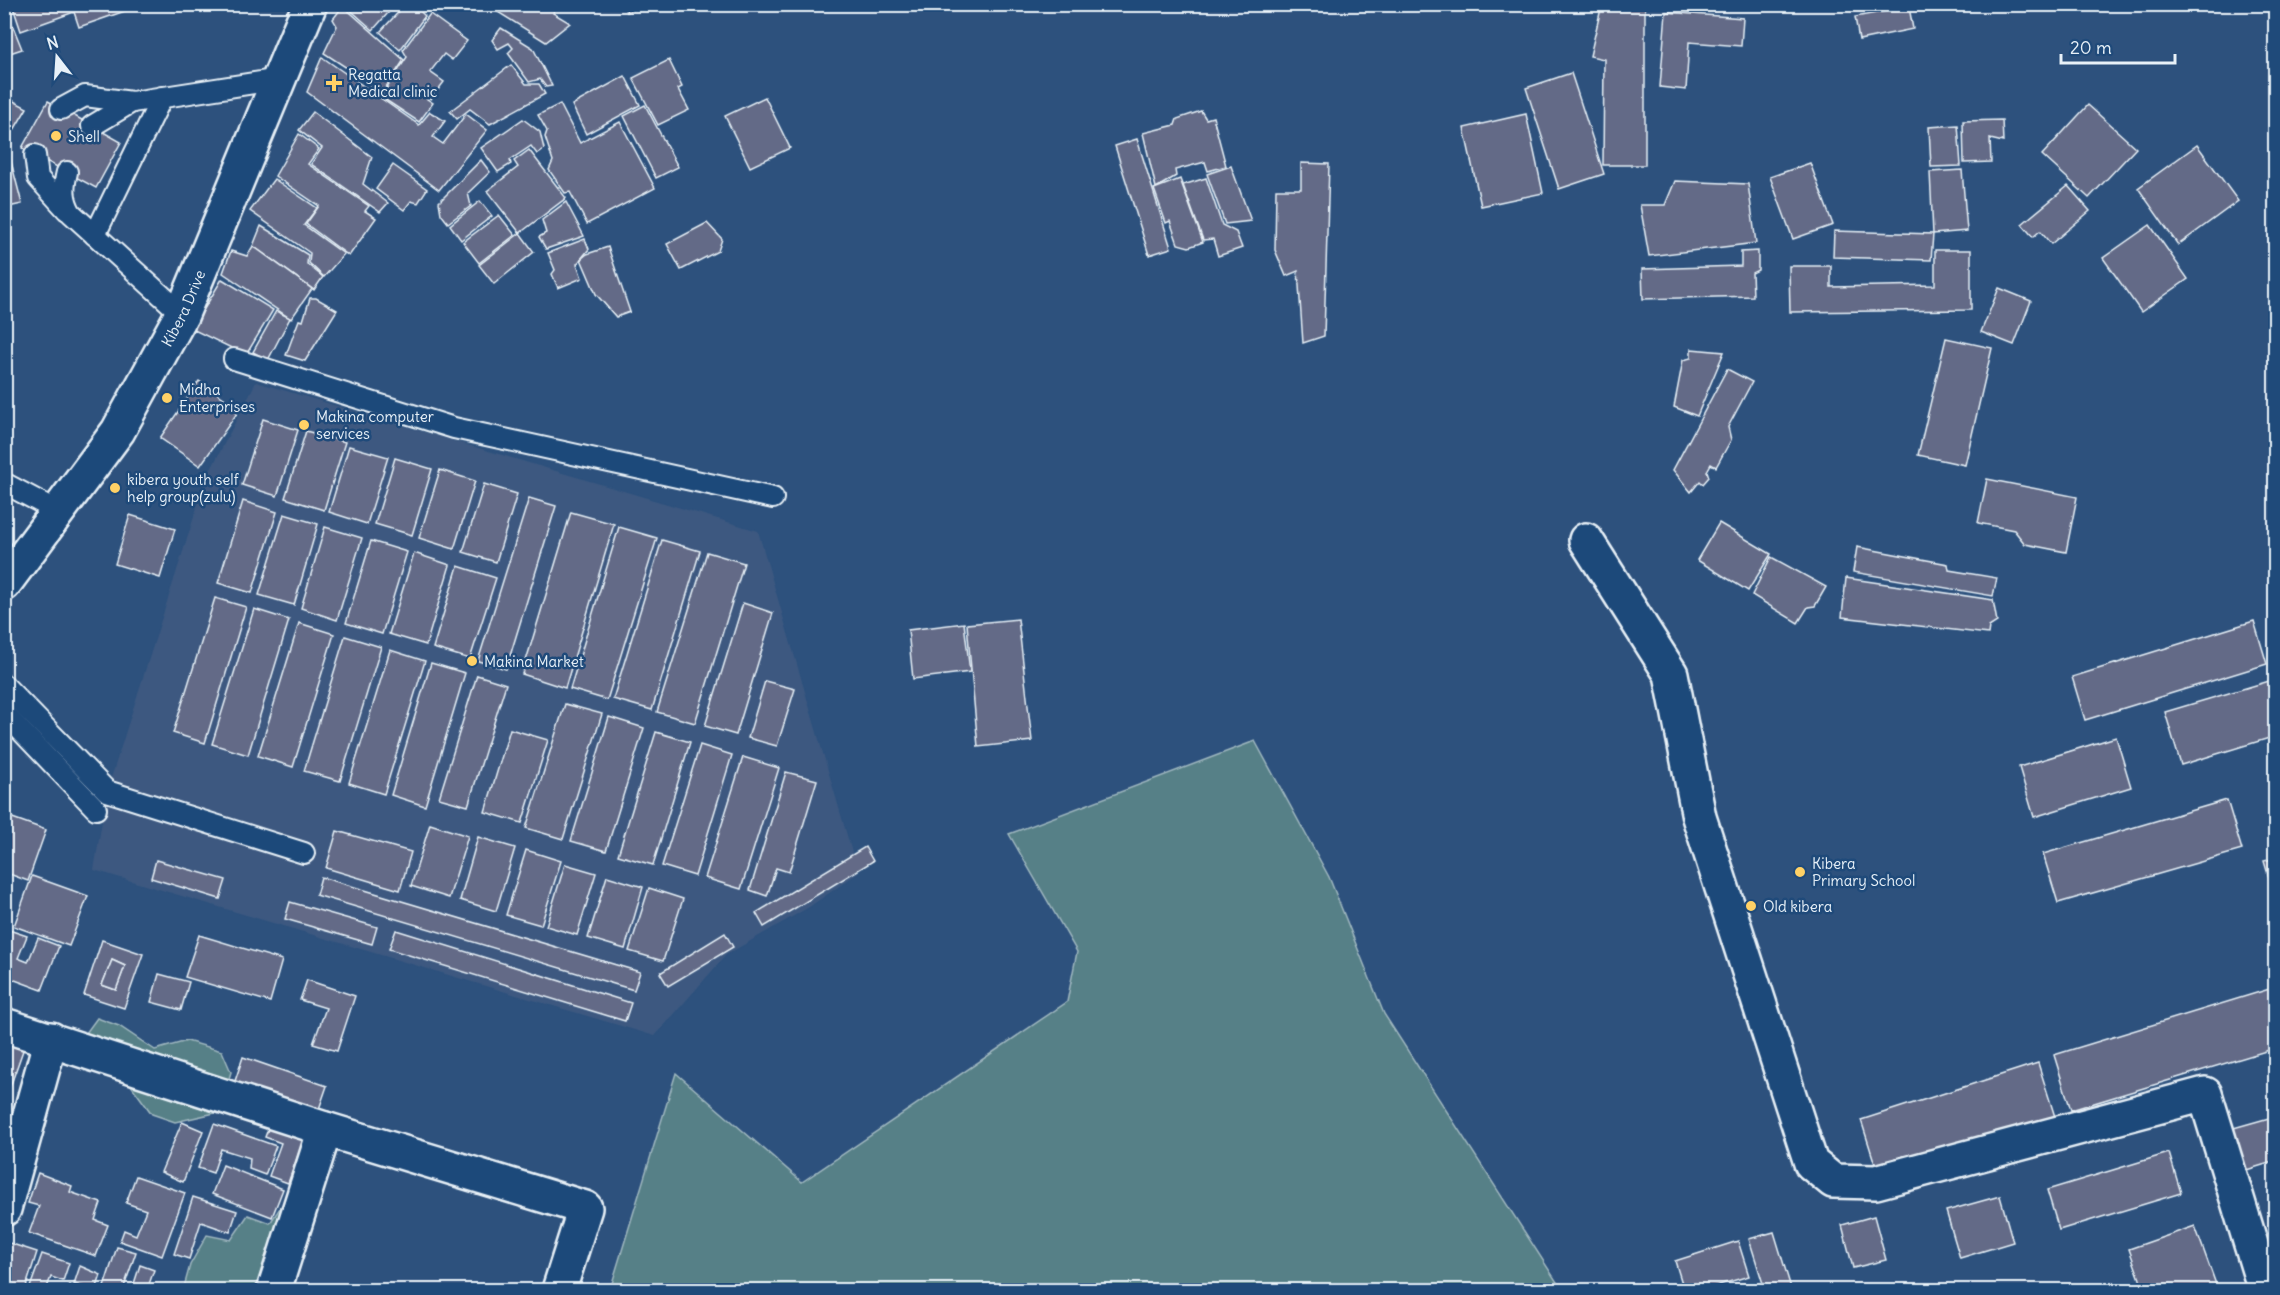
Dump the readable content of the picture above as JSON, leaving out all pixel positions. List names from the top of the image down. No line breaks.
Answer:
{"streets":{"street":["Kibera Drive"]},"places":{"health":["Regatta Medical clinic"],"other":["Shell","Midha Enterprises","Makina computer services","kibera youth self help group(zulu)","Makina Market","Kibera Primary School","Old kibera"]},"scale_bar":"20 m","north":"top"}
